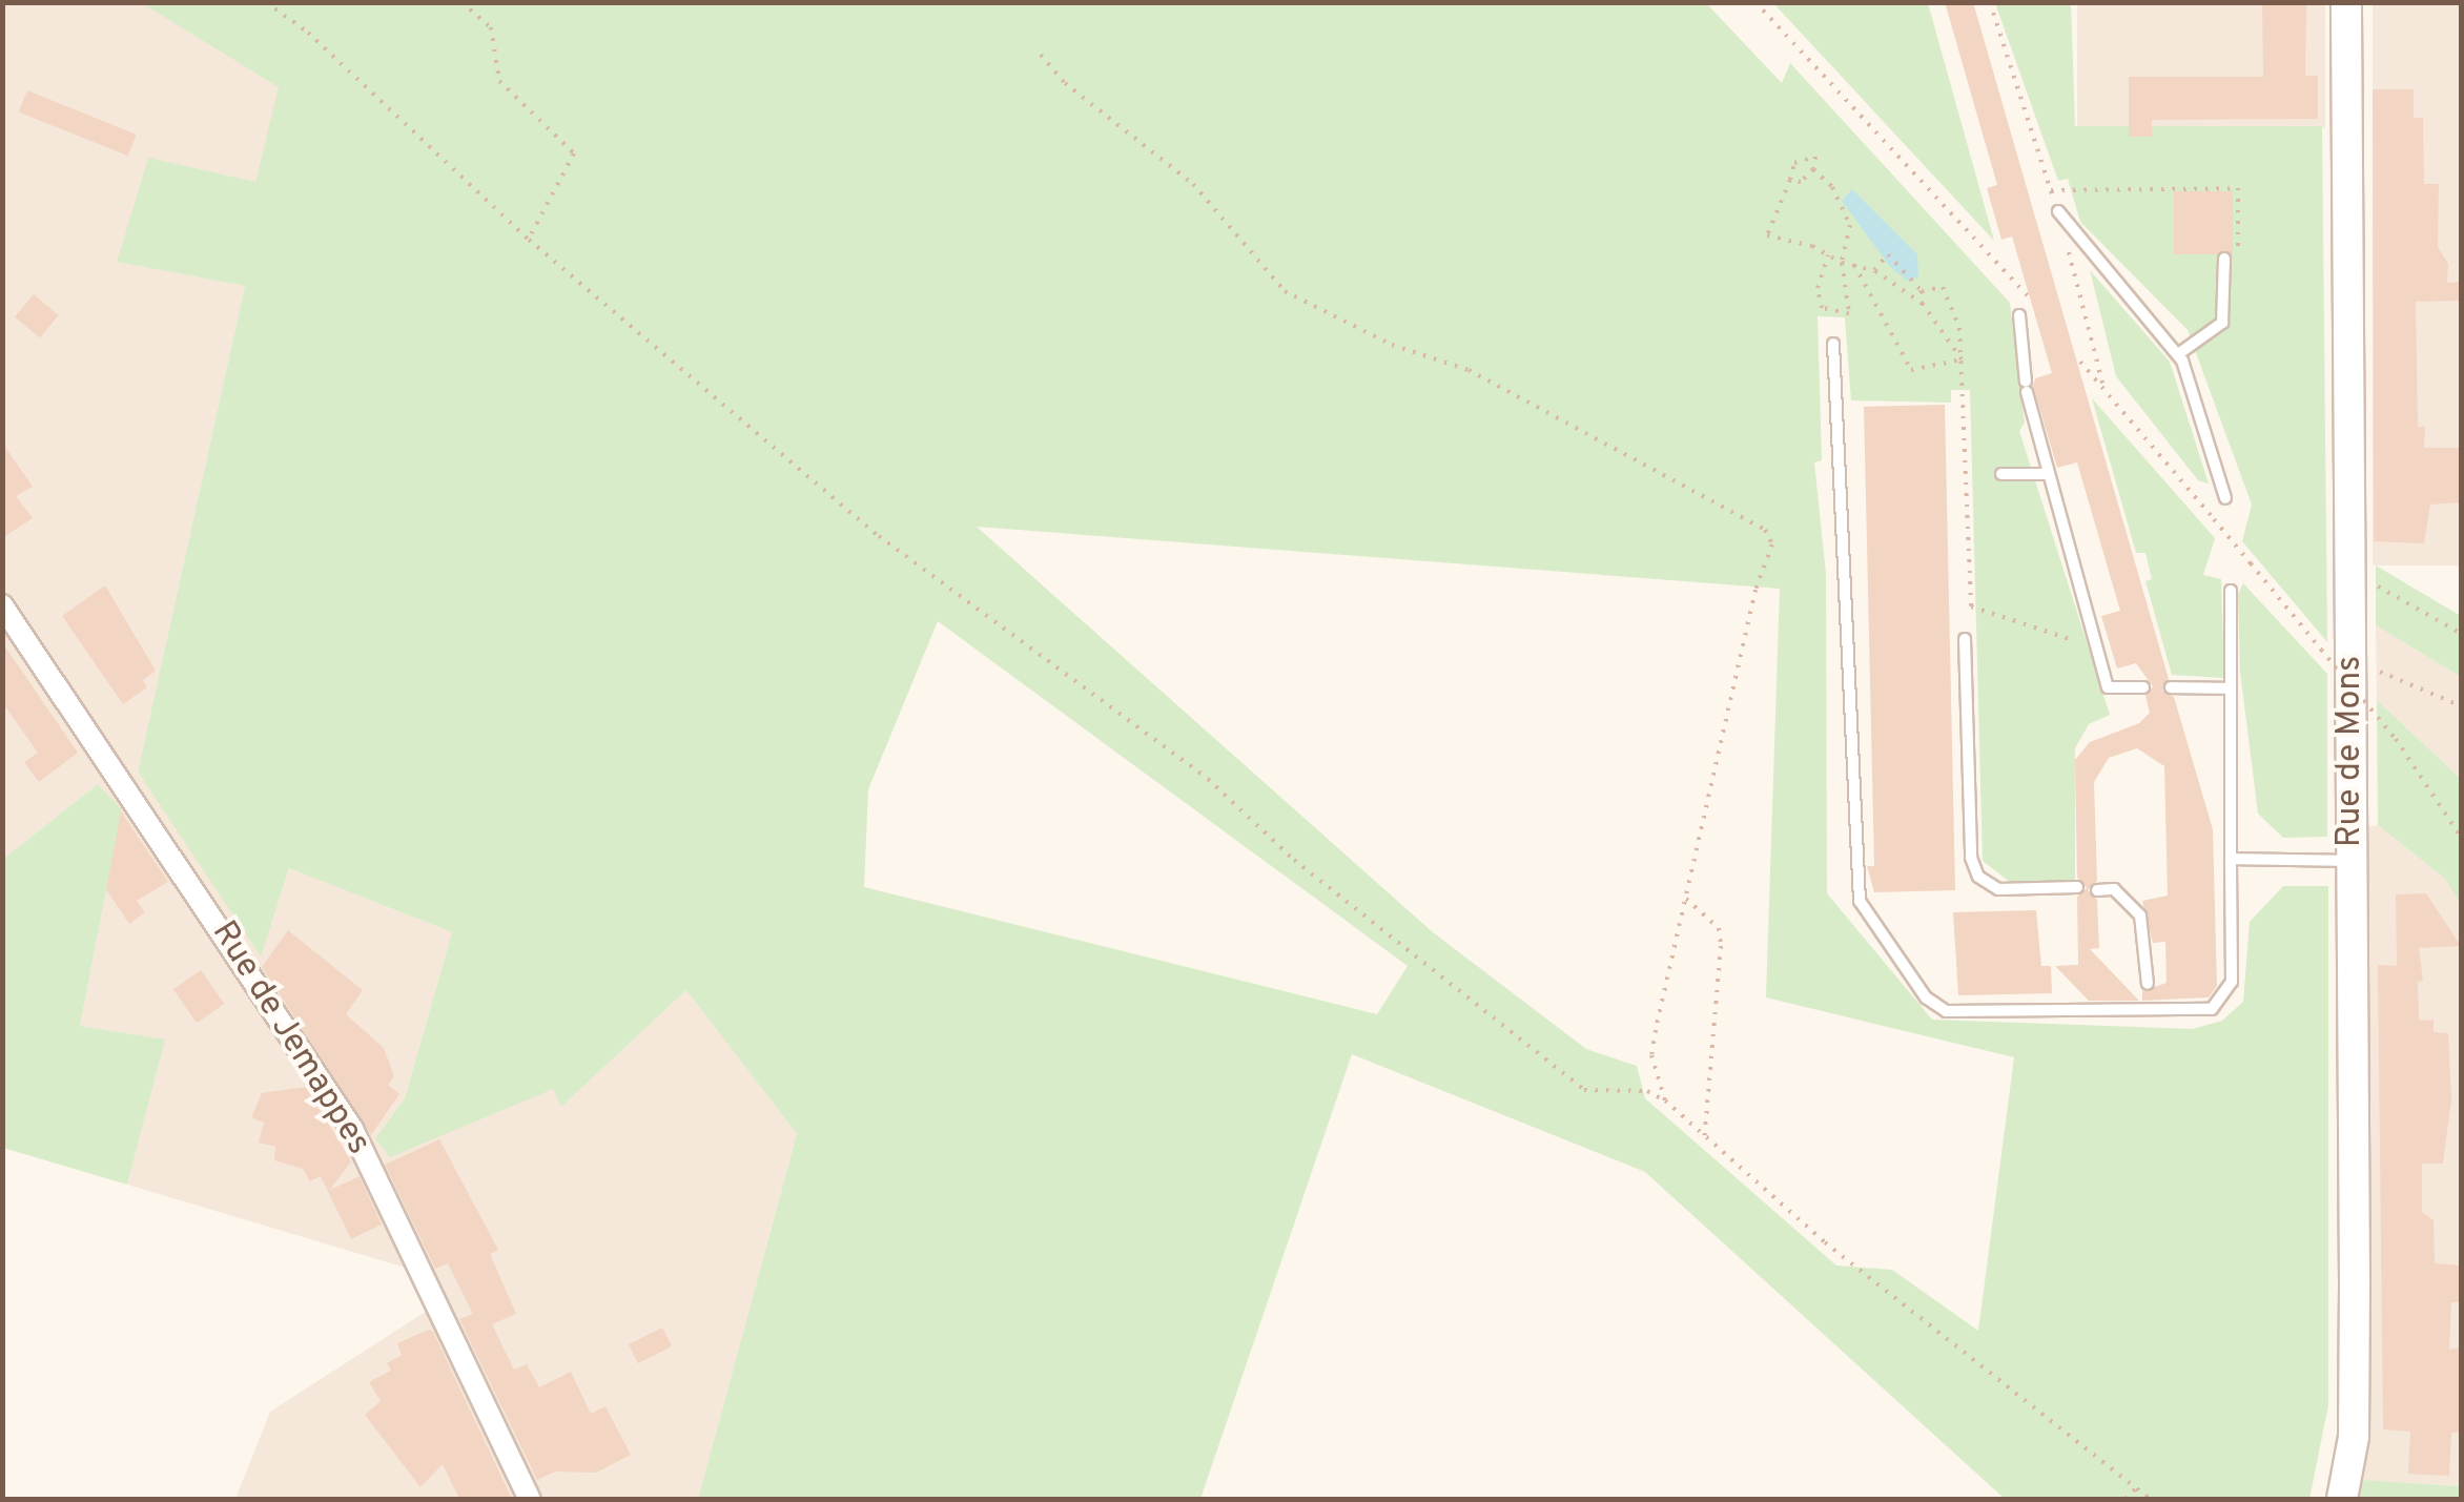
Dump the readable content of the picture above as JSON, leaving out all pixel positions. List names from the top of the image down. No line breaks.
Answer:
{"streets":{"main road":["Rue de Mons"],"street":["Rue de Jemappes"]}}
